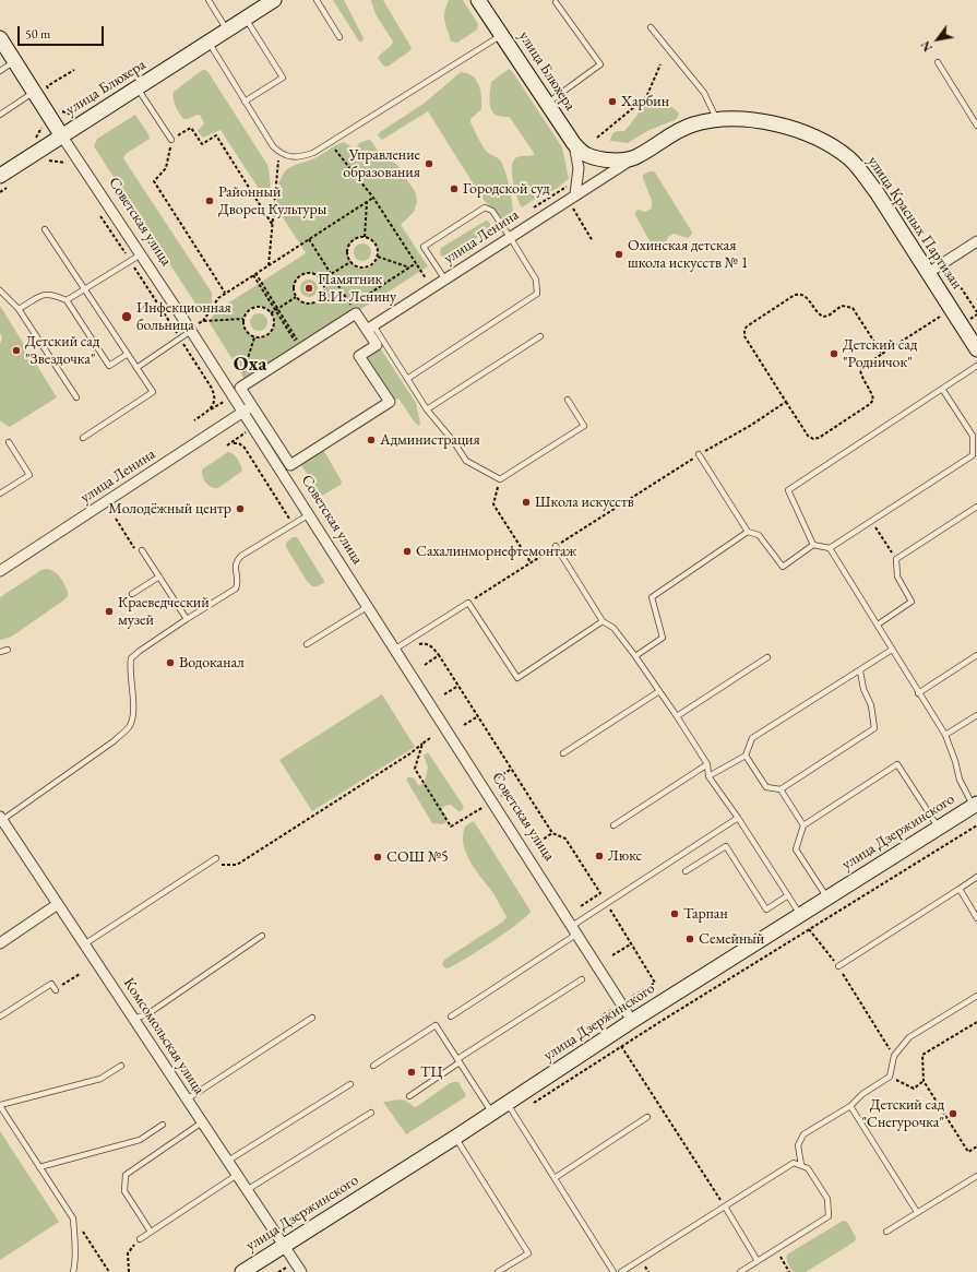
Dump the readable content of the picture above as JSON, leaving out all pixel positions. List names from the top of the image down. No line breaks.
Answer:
{"streets":{"street":["улица Блюхера","Советская улица","улица Красных Партизан","улица Ленина","улица Дзержинского","Комсомольская улица"]},"crossings":[["улица Блюхера","Советская улица"],["улица Блюхера","улица Красных Партизан"],["улица Блюхера","улица Ленина"],["Советская улица","улица Ленина"],["Советская улица","улица Дзержинского"],["улица Красных Партизан","улица Ленина"],["улица Дзержинского","Комсомольская улица"]],"districts":["Оха"],"places":["Харбин","Управление образования","Городской суд","Районный Дворец Культуры","Охинская детская школа искусств № 1","Памятник В.И. Ленину","Инфекционная больница","Детский сад \"Звездочка\"","Детский сад \"Родничок\"","Администрация","Школа искусств","Молодёжный центр","Сахалинморнефтемонтаж","Краеведческий музей","Водоканал","Люкс","СОШ №5","Тарпан","Семейный","ТЦ","Детский сад \"Снегурочка\""],"scale_bar":"50 m","north":"bottom left"}
